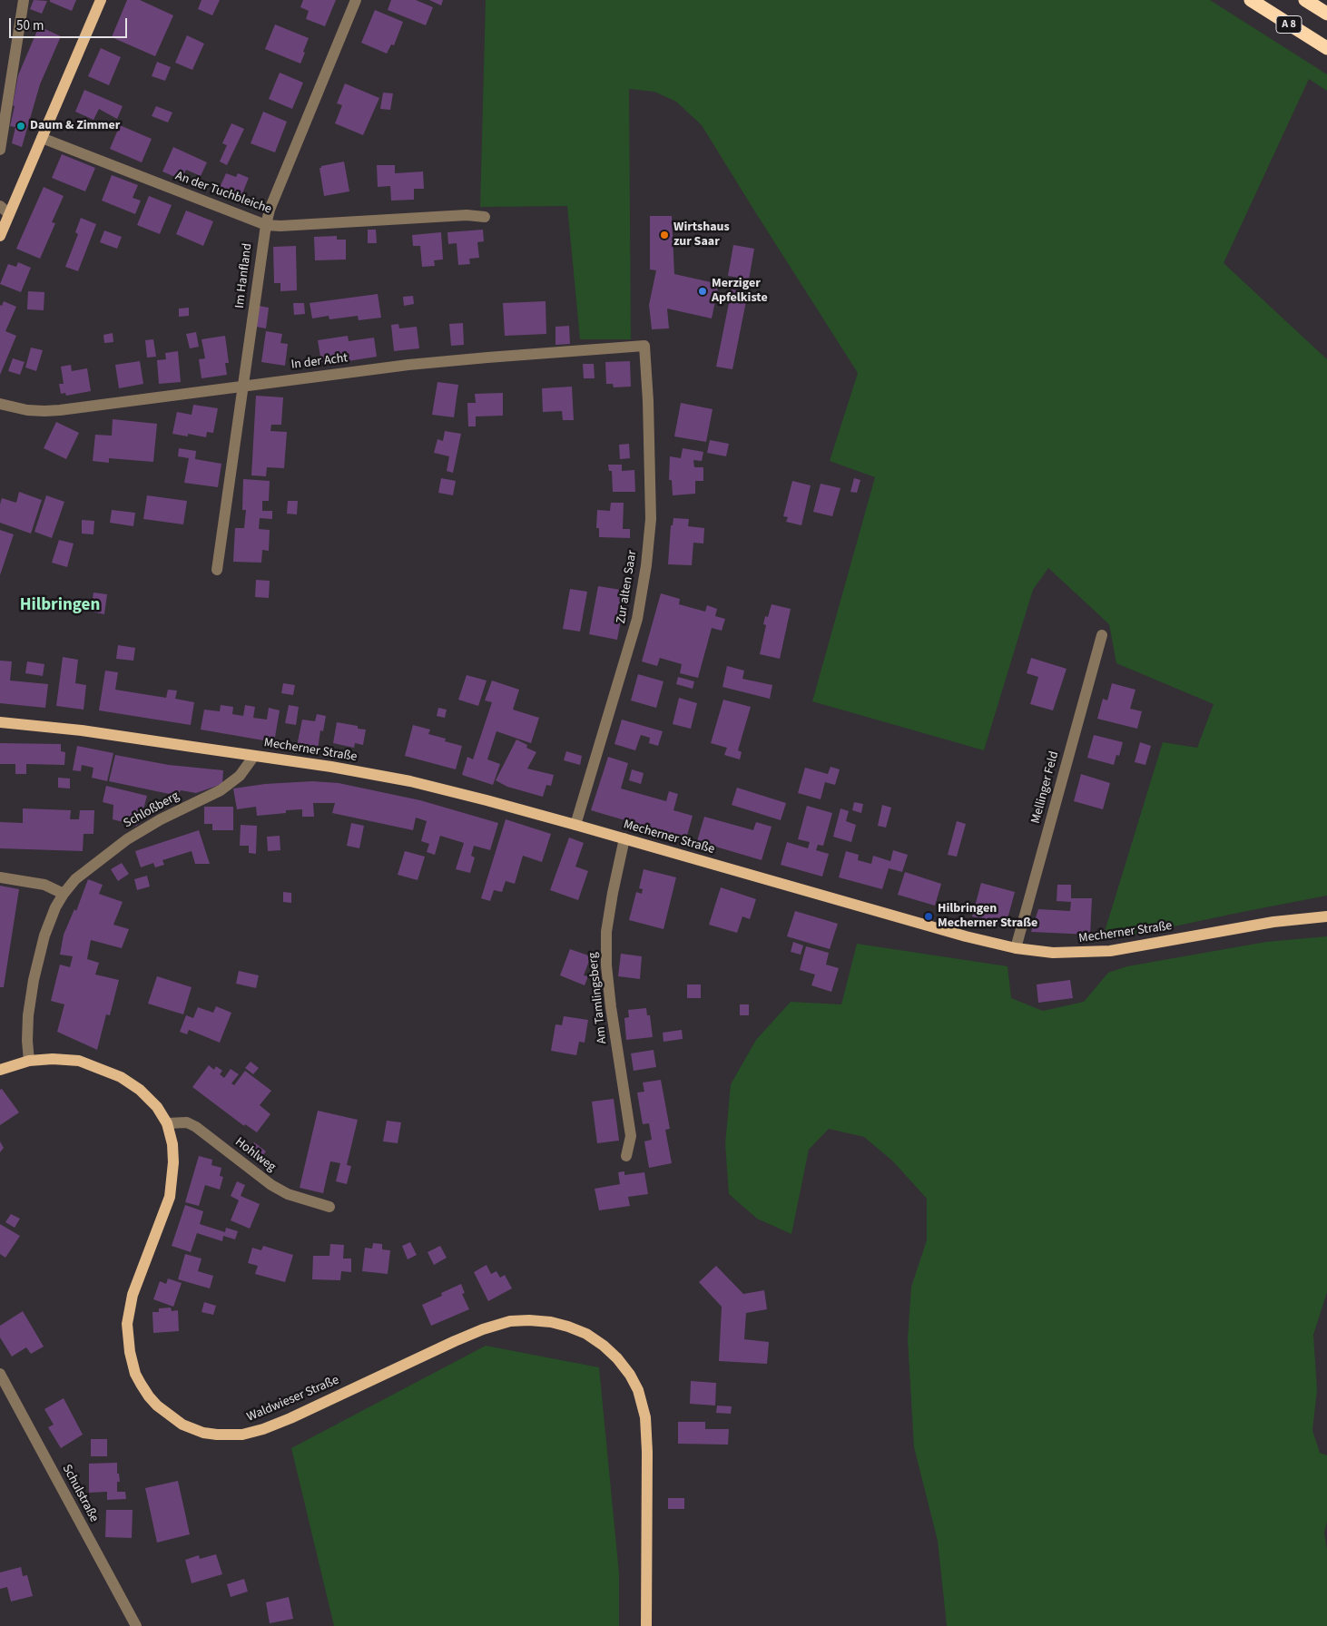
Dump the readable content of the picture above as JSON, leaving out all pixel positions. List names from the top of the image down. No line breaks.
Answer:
{"streets":{"highway":["A 8"],"main road":["Mecherner Straße","Waldwieser Straße"],"street":["An der Tuchbleiche","Im Hanfland","In der Acht","Zur alten Saar","Mellinger Feld","Schloßberg","Am Tamlingsberg","Hohlweg","Schulstraße"]},"crossings":[["An der Tuchbleiche","Im Hanfland"],["Im Hanfland","In der Acht"],["In der Acht","Zur alten Saar"],["Zur alten Saar","Mecherner Straße"],["Mecherner Straße","Mellinger Feld"],["Mecherner Straße","Schloßberg"],["Mecherner Straße","Am Tamlingsberg"],["Schloßberg","Waldwieser Straße"],["Hohlweg","Waldwieser Straße"]],"districts":["Hilbringen"],"places":["Daum & Zimmer","Wirtshaus zur Saar","Merziger Apfelkiste","Hilbringen Mecherner Straße"],"scale_bar":"50 m"}
